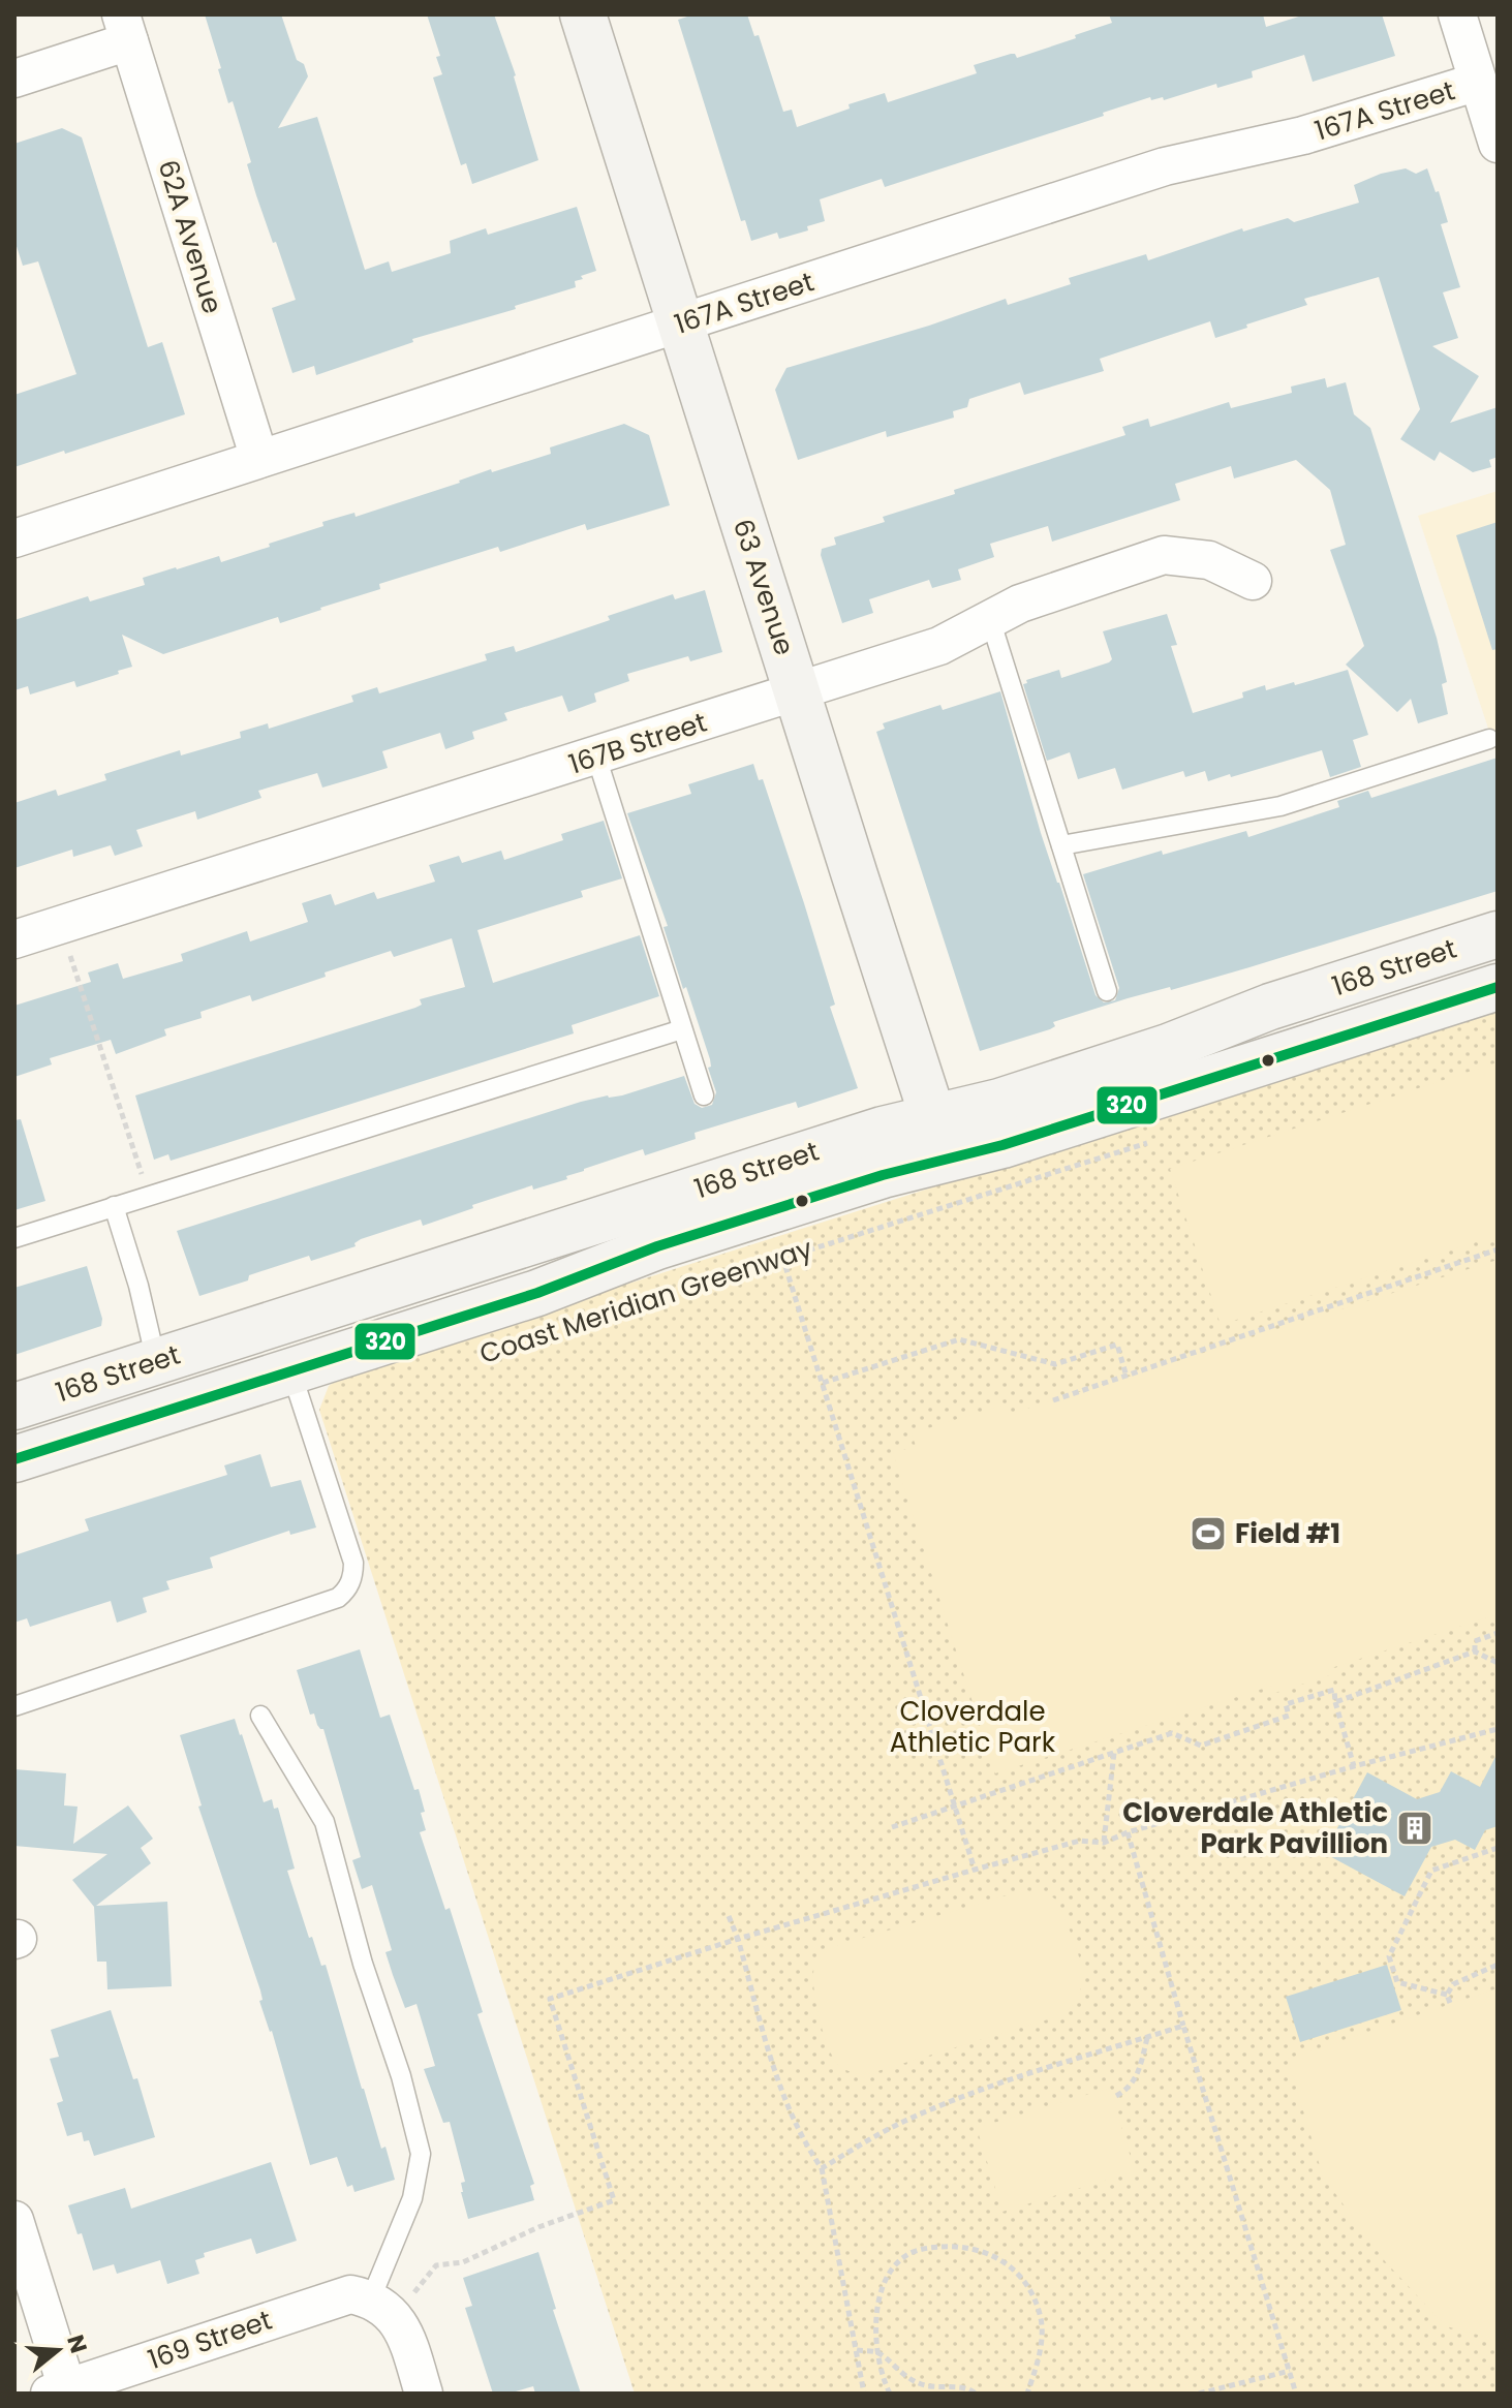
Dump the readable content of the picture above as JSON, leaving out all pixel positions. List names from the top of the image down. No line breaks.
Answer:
{"streets":{"main road":["63 Avenue","168 Street"],"street":["167A Street","62A Avenue","167B Street","169 Street"],"path":["Coast Meridian Greenway"]},"crossings":[["167A Street","62A Avenue"],["167A Street","63 Avenue"],["63 Avenue","167B Street"],["63 Avenue","168 Street"]],"parks":["Cloverdale Athletic Park"],"places":{"sports":["Field #1"],"building":["Cloverdale Athletic Park Pavillion"]},"lines":["transit line 320"],"north":"right"}
